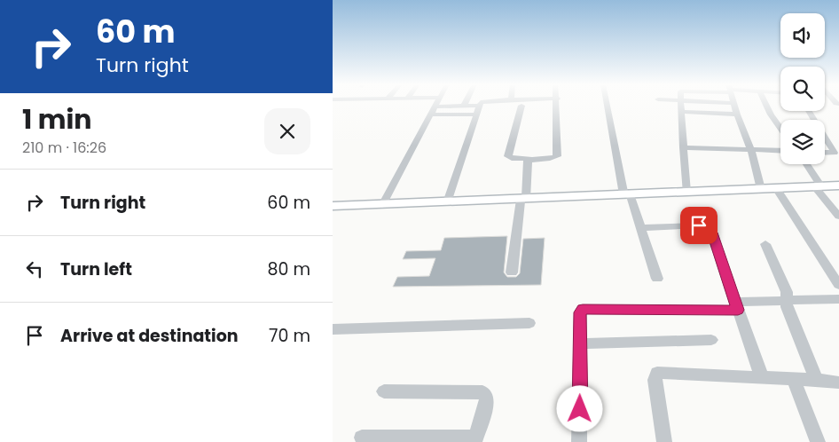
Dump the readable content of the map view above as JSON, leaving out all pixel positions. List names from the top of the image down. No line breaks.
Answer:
{"page":{"turn":["60 m","Turn right"],"heading":["1 min","210 m · 16:26"],"list":[{"name":"Turn right","value":"60 m"},{"name":"Turn left","value":"80 m"},{"name":"Arrive at destination","value":"70 m"}]}}
